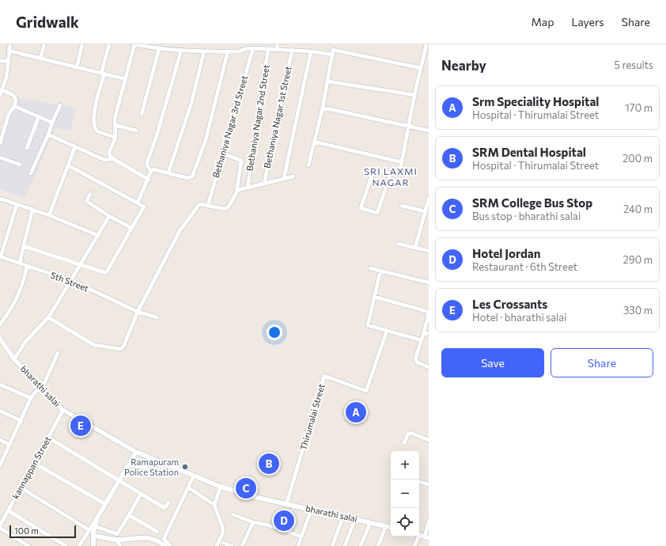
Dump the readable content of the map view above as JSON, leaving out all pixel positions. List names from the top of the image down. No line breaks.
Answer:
{"streets":{"street":["Bethaniya Nagar 1st Street","Bethaniya Nagar 2nd Street","Bethaniya Nagar 3rd Street","5th Street","bharathi salai","Thirumalai Street","kannappan Street"]},"crossings":[["bharathi salai","Thirumalai Street"],["bharathi salai","kannappan Street"]],"districts":["SRI LAXMI NAGAR"],"places":["Ramapuram Police Station"],"scale_bar":"100 m","page":{"header":"Gridwalk","nav":["Map","Layers","Share"],"heading":["Nearby","5 results"],"list":[{"mark":"A","name":"Srm Speciality Hospital","note":"Hospital · Thirumalai Street","value":"170 m"},{"mark":"B","name":"SRM Dental Hospital","note":"Hospital · Thirumalai Street","value":"200 m"},{"mark":"C","name":"SRM College Bus Stop","note":"Bus stop · bharathi salai","value":"240 m"},{"mark":"D","name":"Hotel Jordan","note":"Restaurant · 6th Street","value":"290 m"},{"mark":"E","name":"Les Crossants","note":"Hotel · bharathi salai","value":"330 m"}],"buttons":["Save","Share"],"pins":["A","E","B","C","D"],"map_buttons":["+","−"],"scale":"100 m"}}
